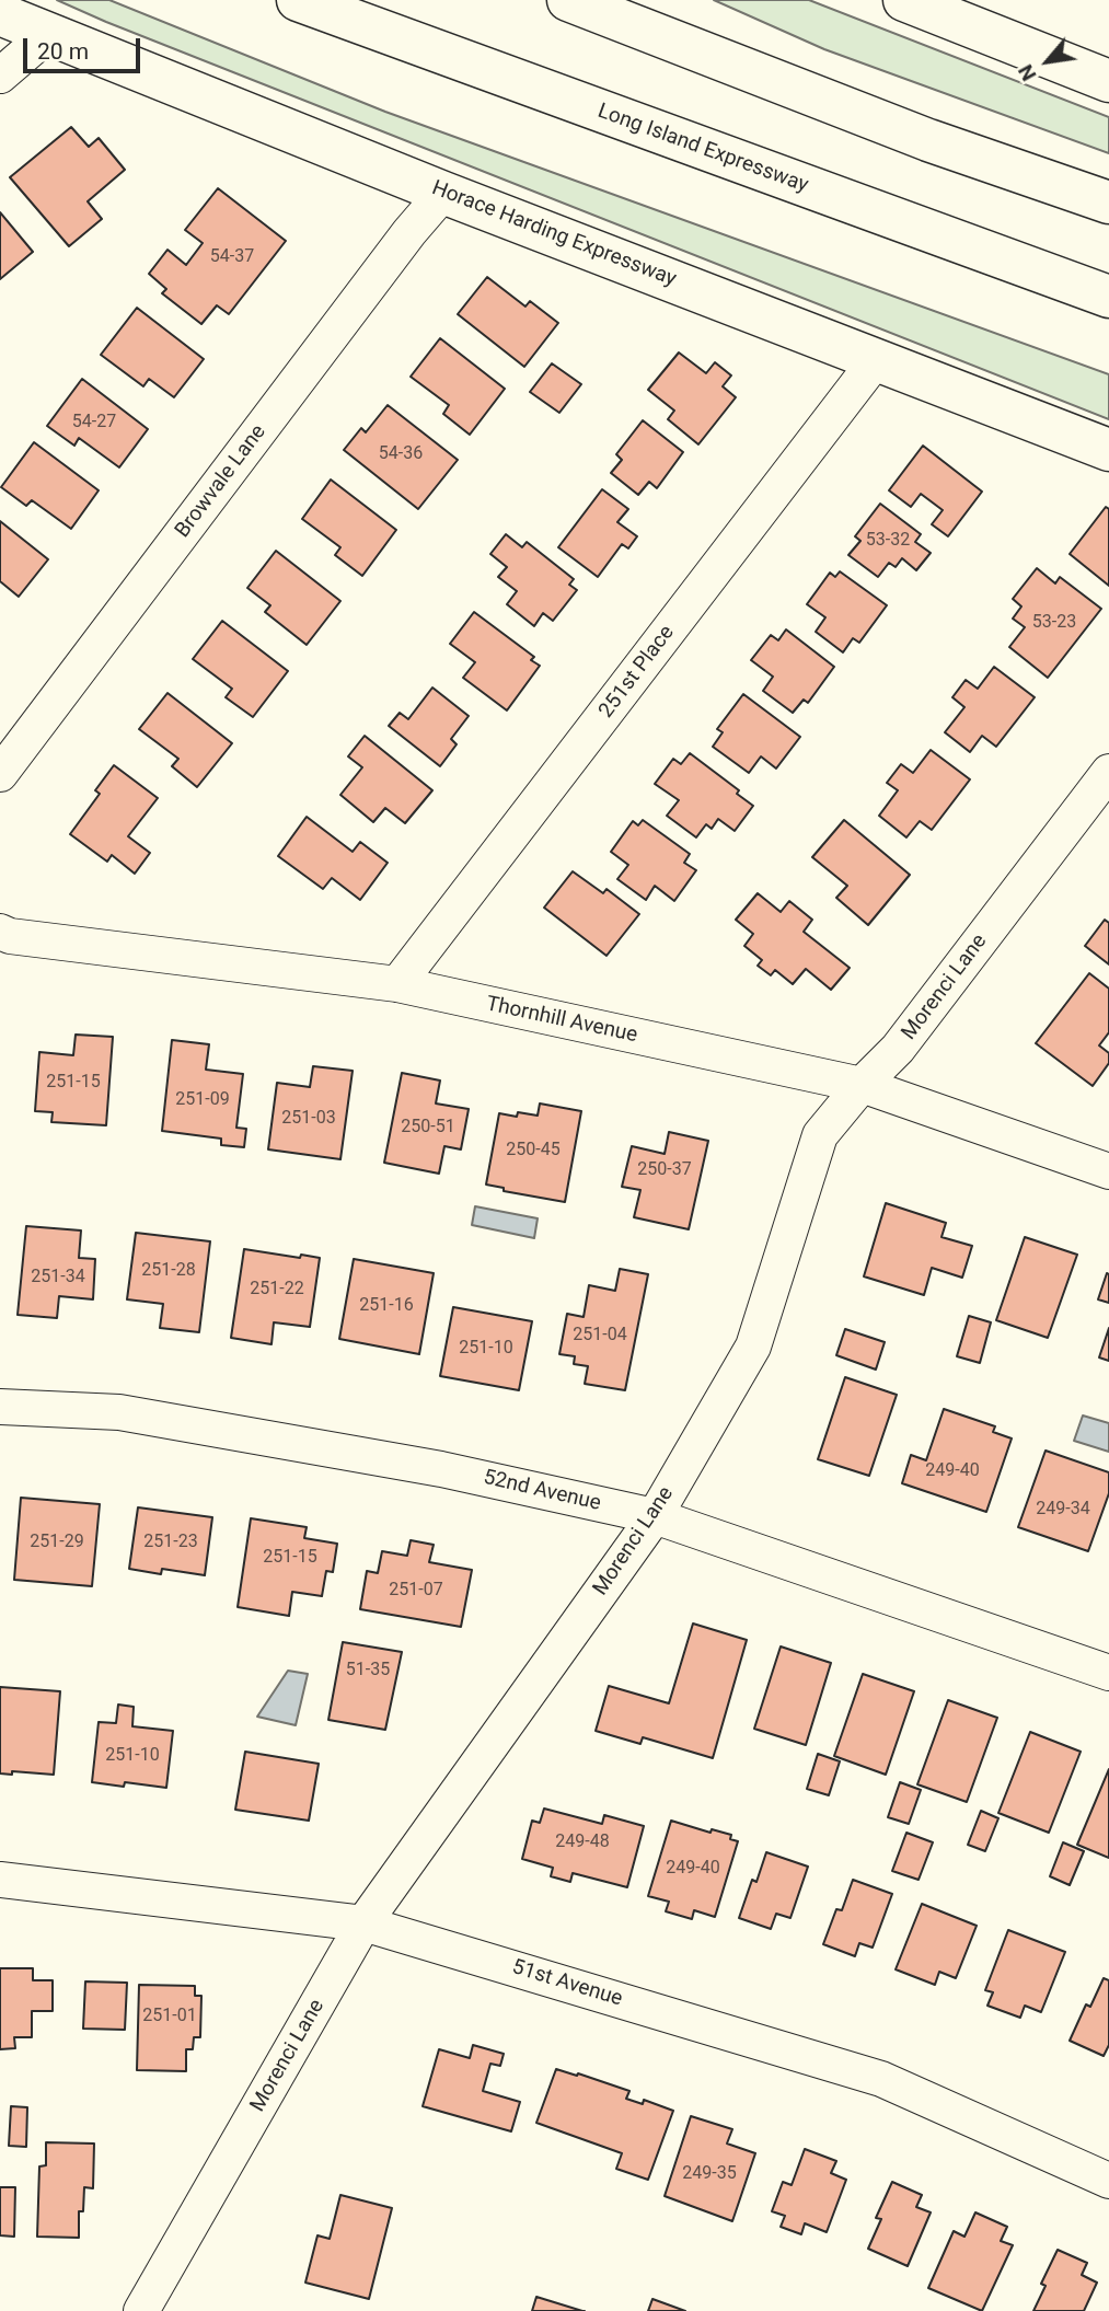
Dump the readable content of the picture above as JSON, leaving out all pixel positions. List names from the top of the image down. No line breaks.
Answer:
{"streets":{"main road":["Long Island Expressway","Horace Harding Expressway"],"street":["Browvale Lane","251st Place","Morenci Lane","Thornhill Avenue","52nd Avenue","51st Avenue"]},"crossings":[["Horace Harding Expressway","Browvale Lane"],["Horace Harding Expressway","251st Place"],["251st Place","Thornhill Avenue"],["Morenci Lane","Thornhill Avenue"],["Morenci Lane","52nd Avenue"],["Morenci Lane","51st Avenue"]],"house_numbers":["54-37","54-27","54-36","53-32","53-23","251-15","251-09","251-03","250-51","250-45","250-37","251-28","251-34","251-22","251-16","251-04","251-10","249-40","249-34","251-29","251-23","251-15","251-07","51-35","251-10","249-48","249-40","251-01","249-35"],"scale_bar":"20 m","north":"bottom left"}
